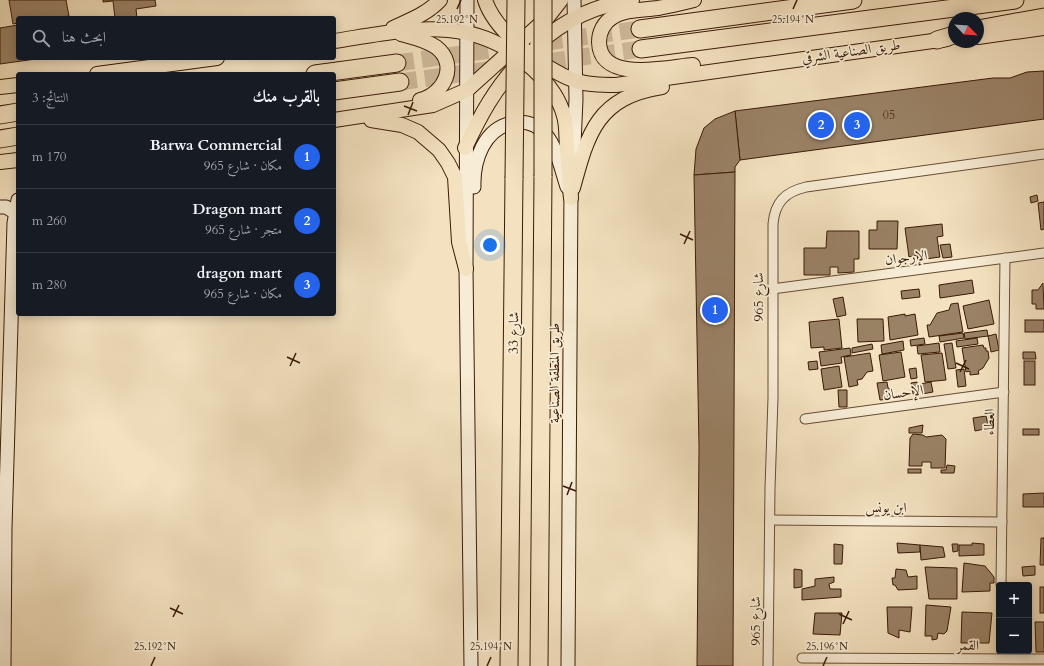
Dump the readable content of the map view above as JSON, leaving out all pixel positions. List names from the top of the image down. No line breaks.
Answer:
{"streets":{"highway":["طريق الصناعية الشرقي","شارع 33"],"street":["الإرجوان","شارع 965","طريق المنطقة الصناعية","الإحسان","العطاء","ابن يونس","القمر"]},"crossings":[["الإرجوان","شارع 965"],["الإرجوان","العطاء"],["شارع 965","ابن يونس"],["الإحسان","العطاء"],["العطاء","ابن يونس"]],"house_numbers":["05"],"north":"bottom right","page":{"search":"ابحث هنا","heading":["بالقرب منك","النتائج: 3"],"pins":["2","3","1"],"list":[{"mark":"1","name":"Barwa Commercial","note":"مكان · شارع 965","value":"170 m"},{"mark":"2","name":"Dragon mart","note":"متجر · شارع 965","value":"260 m"},{"mark":"3","name":"dragon mart","note":"مكان · شارع 965","value":"280 m"}],"map_buttons":["+","−"]},"coordinates":["25.192°N","25.194°N","25.196°N"]}
